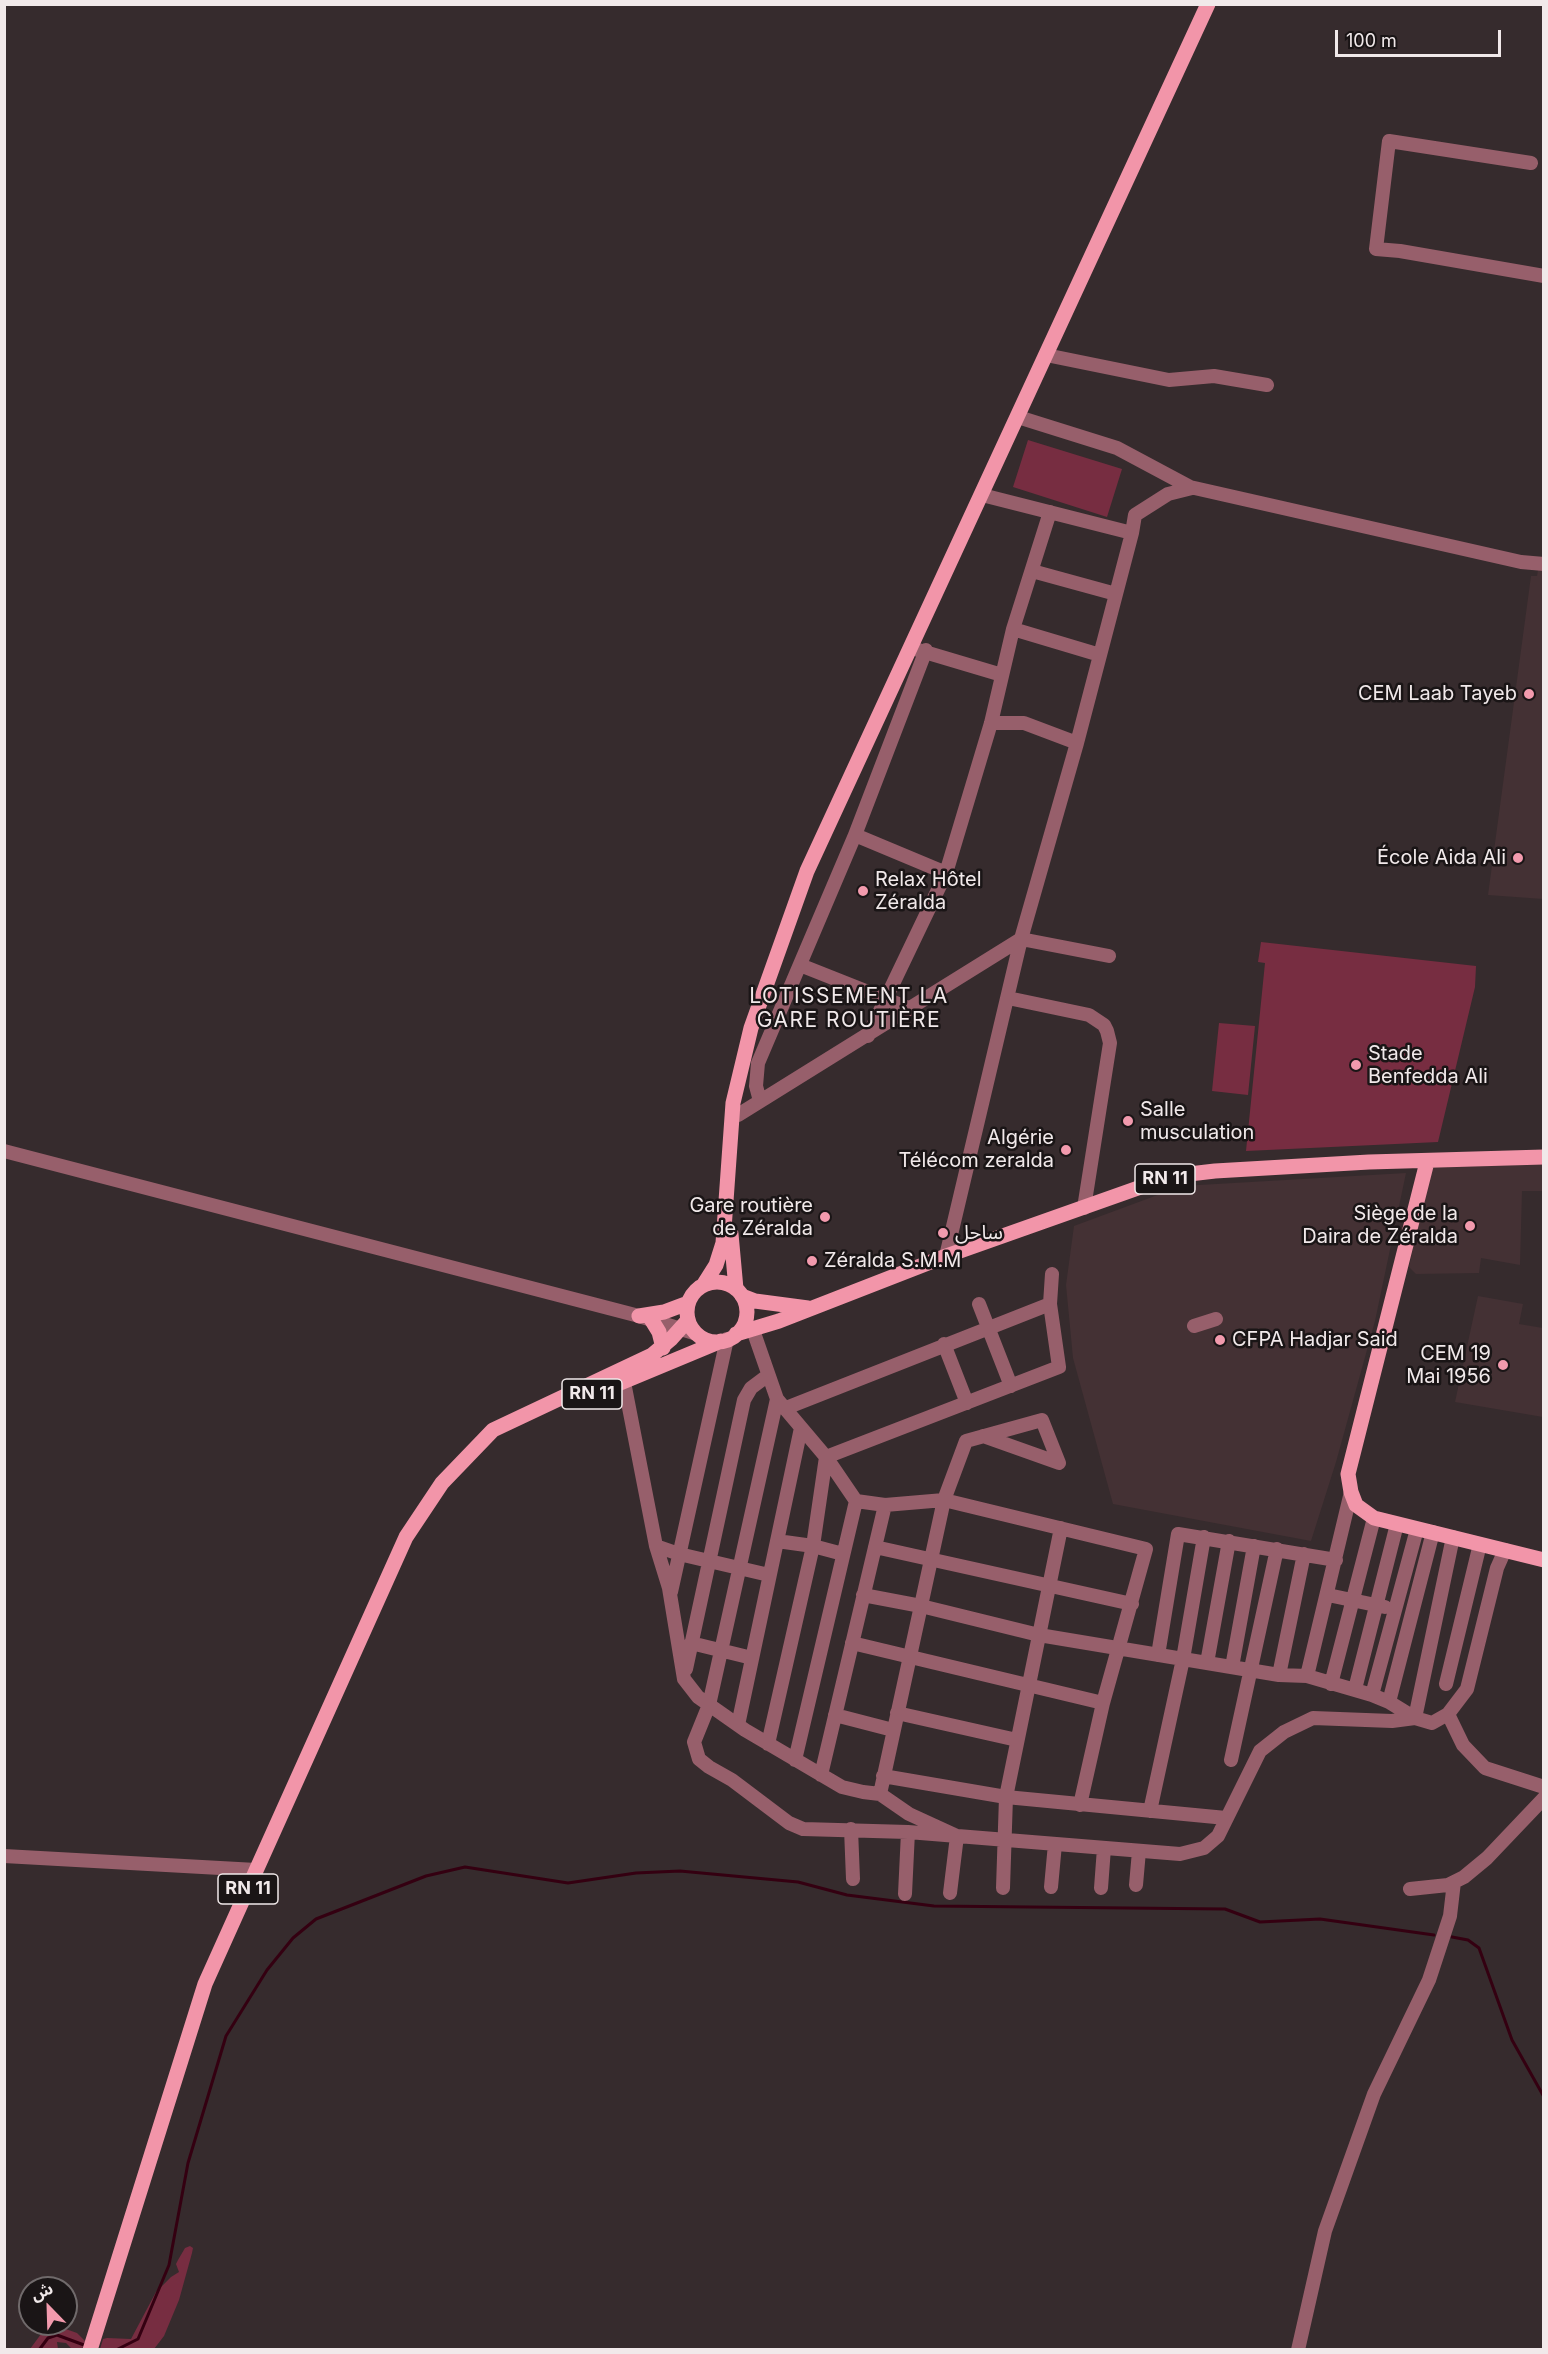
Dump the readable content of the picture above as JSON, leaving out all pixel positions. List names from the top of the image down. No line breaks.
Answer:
{"streets":{"main road":["RN 11"]},"districts":["LOTISSEMENT LA GARE ROUTIÈRE"],"places":["CEM Laab Tayeb","École Aida Ali","Relax Hôtel Zéralda","Stade Benfedda Ali","Salle musculation","Algérie Télécom zeralda","Gare routière de Zéralda","Siège de la Daira de Zéralda","ساحل","Zéralda S.M.M","CFPA Hadjar Said","CEM 19 Mai 1956"],"scale_bar":"100 m","north":"top left"}
